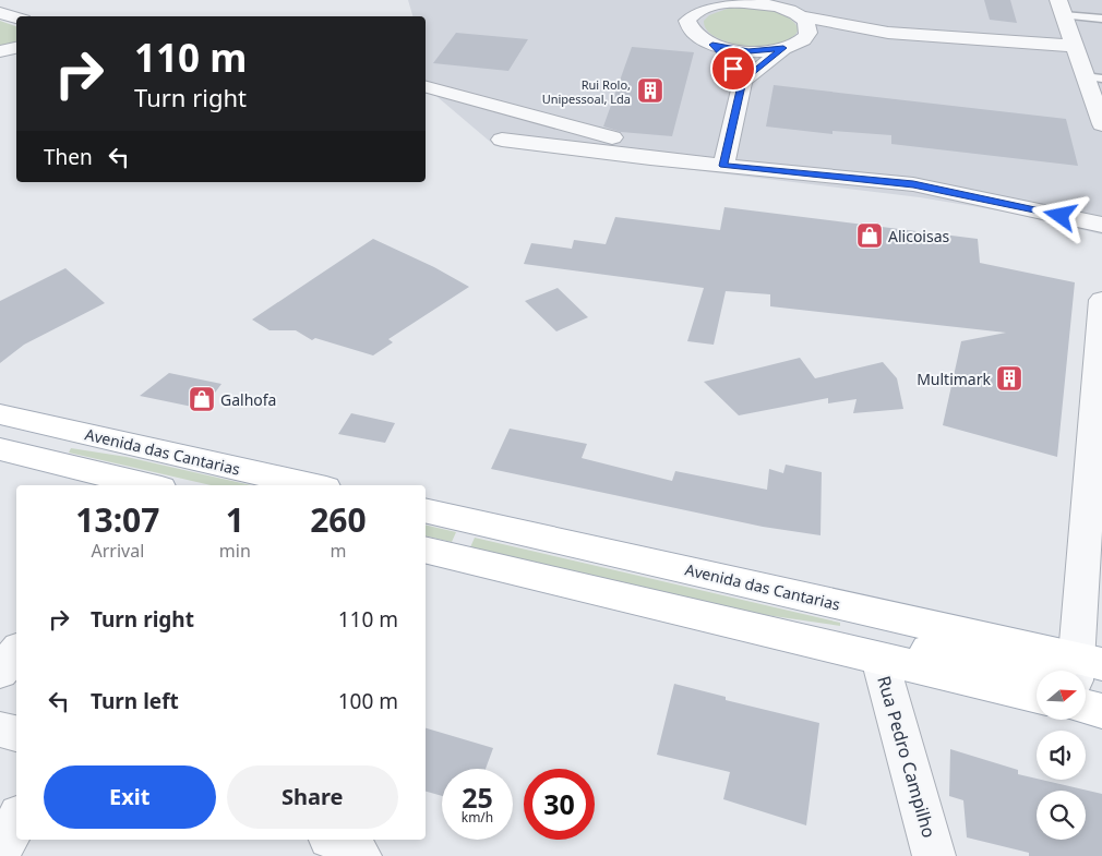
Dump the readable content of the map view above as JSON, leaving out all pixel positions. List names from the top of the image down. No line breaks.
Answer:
{"streets":{"main road":["Avenida das Cantarias"],"street":["Rua Pedro Campilho"]},"places":{"building":["Rui Rolo, Unipessoal, Lda","Multimark"],"shop":["Alicoisas","Galhofa"]},"north":"right","page":{"turn":["110 m","Turn right"],"then":"Then","eta":["13:07","Arrival","1","min","260","m"],"list":[{"name":"Turn right","value":"110 m"},{"name":"Turn left","value":"100 m"}],"buttons":["Exit","Share"],"speed":"25 km/h","limit":"30"}}
